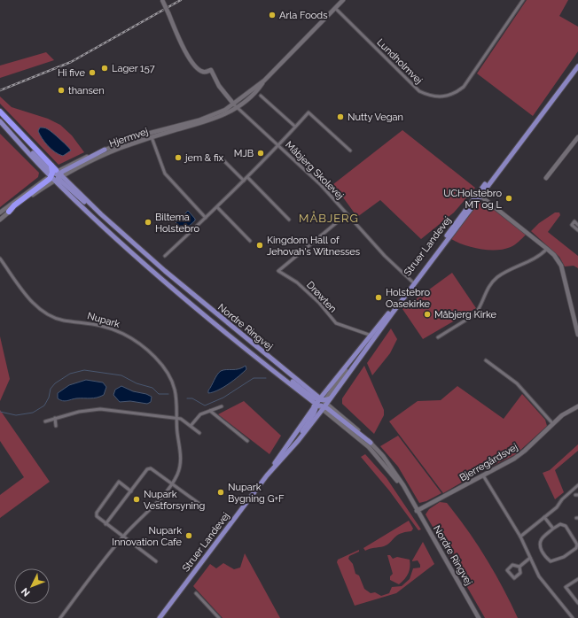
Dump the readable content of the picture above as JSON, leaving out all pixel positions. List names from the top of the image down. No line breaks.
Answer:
{"streets":{"main road":["Struer Landevej","Nordre Ringvej"],"street":["Lundholmvej","Hjermvej","Måbjerg Skolevej","Drøwten","Nupark","Bjerregårdsvej"]},"crossings":[["Lundholmvej","Hjermvej"],["Hjermvej","Måbjerg Skolevej"],["Hjermvej","Nordre Ringvej"],["Måbjerg Skolevej","Struer Landevej"],["Måbjerg Skolevej","Drøwten"],["Struer Landevej","Drøwten"],["Struer Landevej","Nordre Ringvej"],["Nordre Ringvej","Bjerregårdsvej"]],"districts":["MÅBJERG"],"places":["Arla Foods","Lager 157","Hi five","thansen","Nutty Vegan","MJB","jem & fix","UCHolstebro MT og L","Biltema Holstebro","Kingdom Hall of Jehovah's Witnesses","Holstebro Oasekirke","Måbjerg Kirke","Nupark Bygning G+F","Nupark Vestforsyning","Nupark Innovation Cafe"],"north":"bottom left"}
